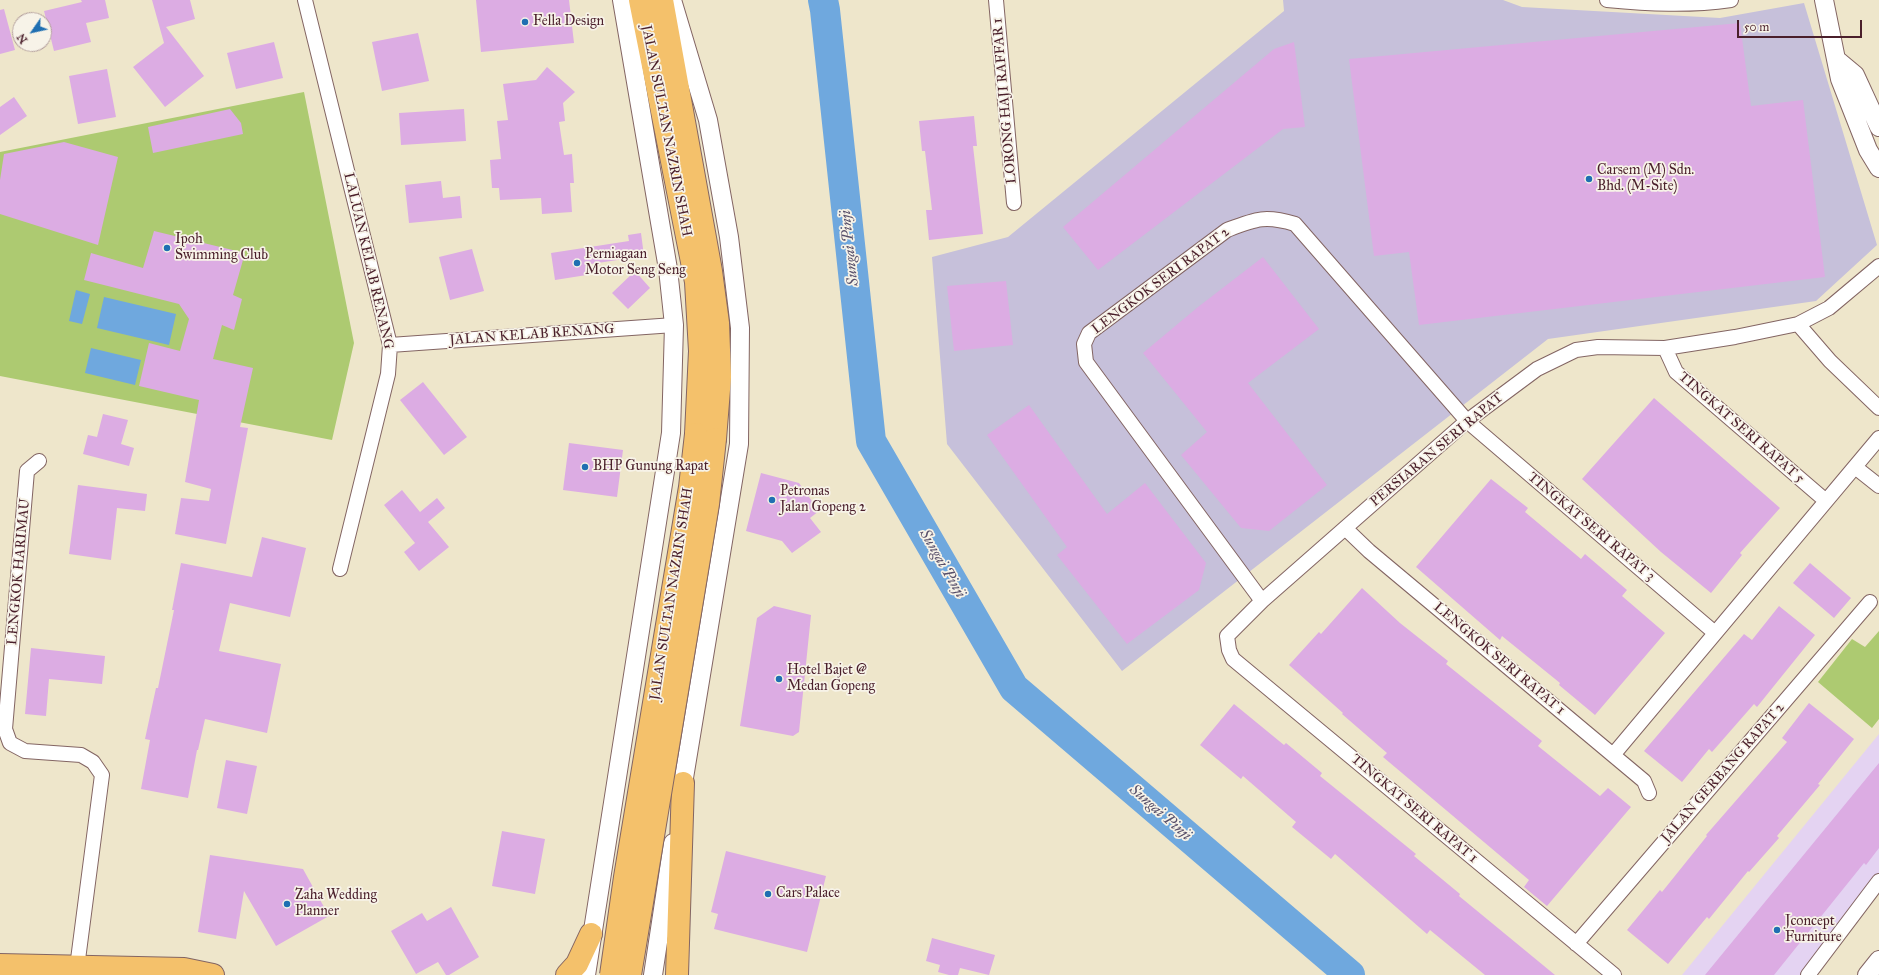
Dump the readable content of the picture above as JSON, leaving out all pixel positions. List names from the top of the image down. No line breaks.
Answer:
{"streets":{"main road":["JALAN SULTAN NAZRIN SHAH"],"street":["LORONG HAJI RAFFAR 1","LALUAN KELAB RENANG","LENGKOK SERI RAPAT 2","JALAN KELAB RENANG","TINGKAT SERI RAPAT 5","PERSIARAN SERI RAPAT","TINGKAT SERI RAPAT 3","LENGKOK HARIMAU","LENGKOK SERI RAPAT 1","JALAN GERBANG RAPAT 2","TINGKAT SERI RAPAT 1"]},"crossings":[["LALUAN KELAB RENANG","JALAN KELAB RENANG"],["LENGKOK SERI RAPAT 2","PERSIARAN SERI RAPAT"],["LENGKOK SERI RAPAT 2","TINGKAT SERI RAPAT 3"],["TINGKAT SERI RAPAT 5","PERSIARAN SERI RAPAT"],["PERSIARAN SERI RAPAT","TINGKAT SERI RAPAT 3"],["PERSIARAN SERI RAPAT","LENGKOK SERI RAPAT 1"],["PERSIARAN SERI RAPAT","TINGKAT SERI RAPAT 1"],["JALAN GERBANG RAPAT 2","TINGKAT SERI RAPAT 1"]],"water":["Sungai Pinji"],"places":["Fella Design","Carsem (M) Sdn. Bhd. (M-Site)","Ipoh Swimming Club","Perniagaan Motor Seng Seng","BHP Gunung Rapat","Petronas Jalan Gopeng 2","Hotel Bajet @ Medan Gopeng","Cars Palace","Zaha Wedding Planner","Jconcept Furniture"],"scale_bar":"50 m","north":"bottom left"}
